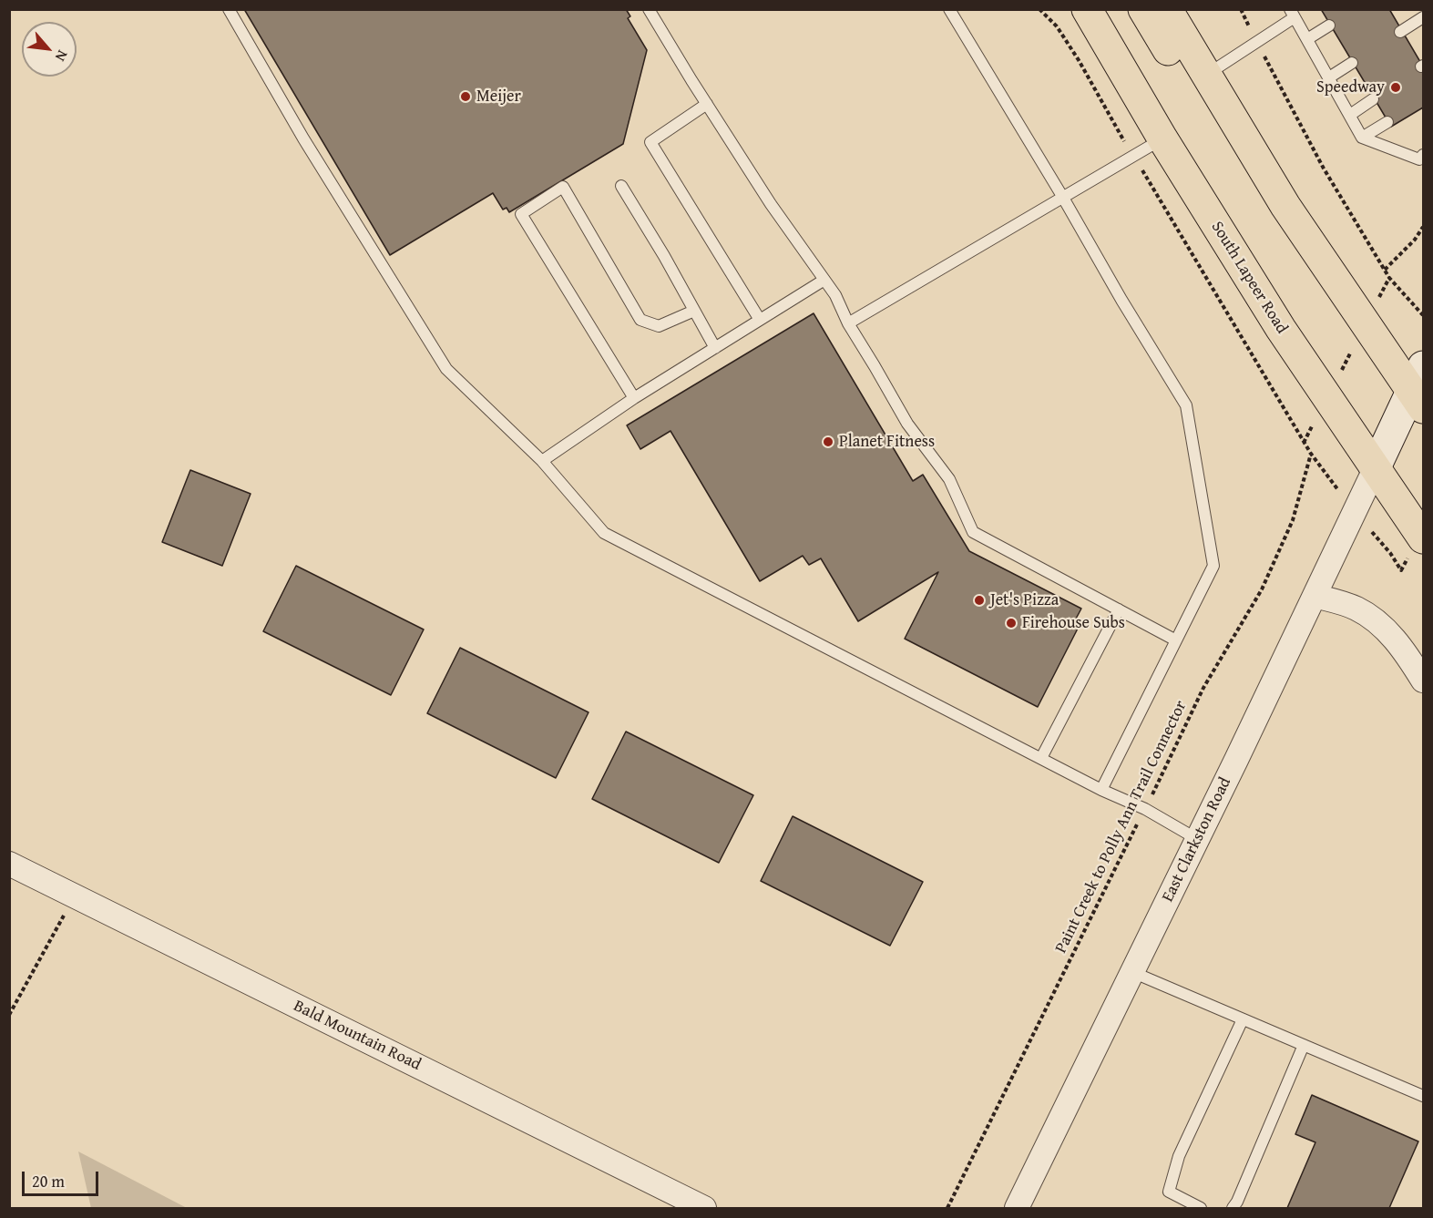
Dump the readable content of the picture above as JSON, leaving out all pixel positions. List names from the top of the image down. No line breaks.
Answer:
{"streets":{"main road":["South Lapeer Road"],"street":["East Clarkston Road","Bald Mountain Road"],"path":["Paint Creek to Polly Ann Trail Connector"]},"crossings":[["South Lapeer Road","East Clarkston Road"]],"places":["Speedway","Meijer","Planet Fitness","Jet's Pizza","Firehouse Subs"],"scale_bar":"20 m","north":"bottom right"}
